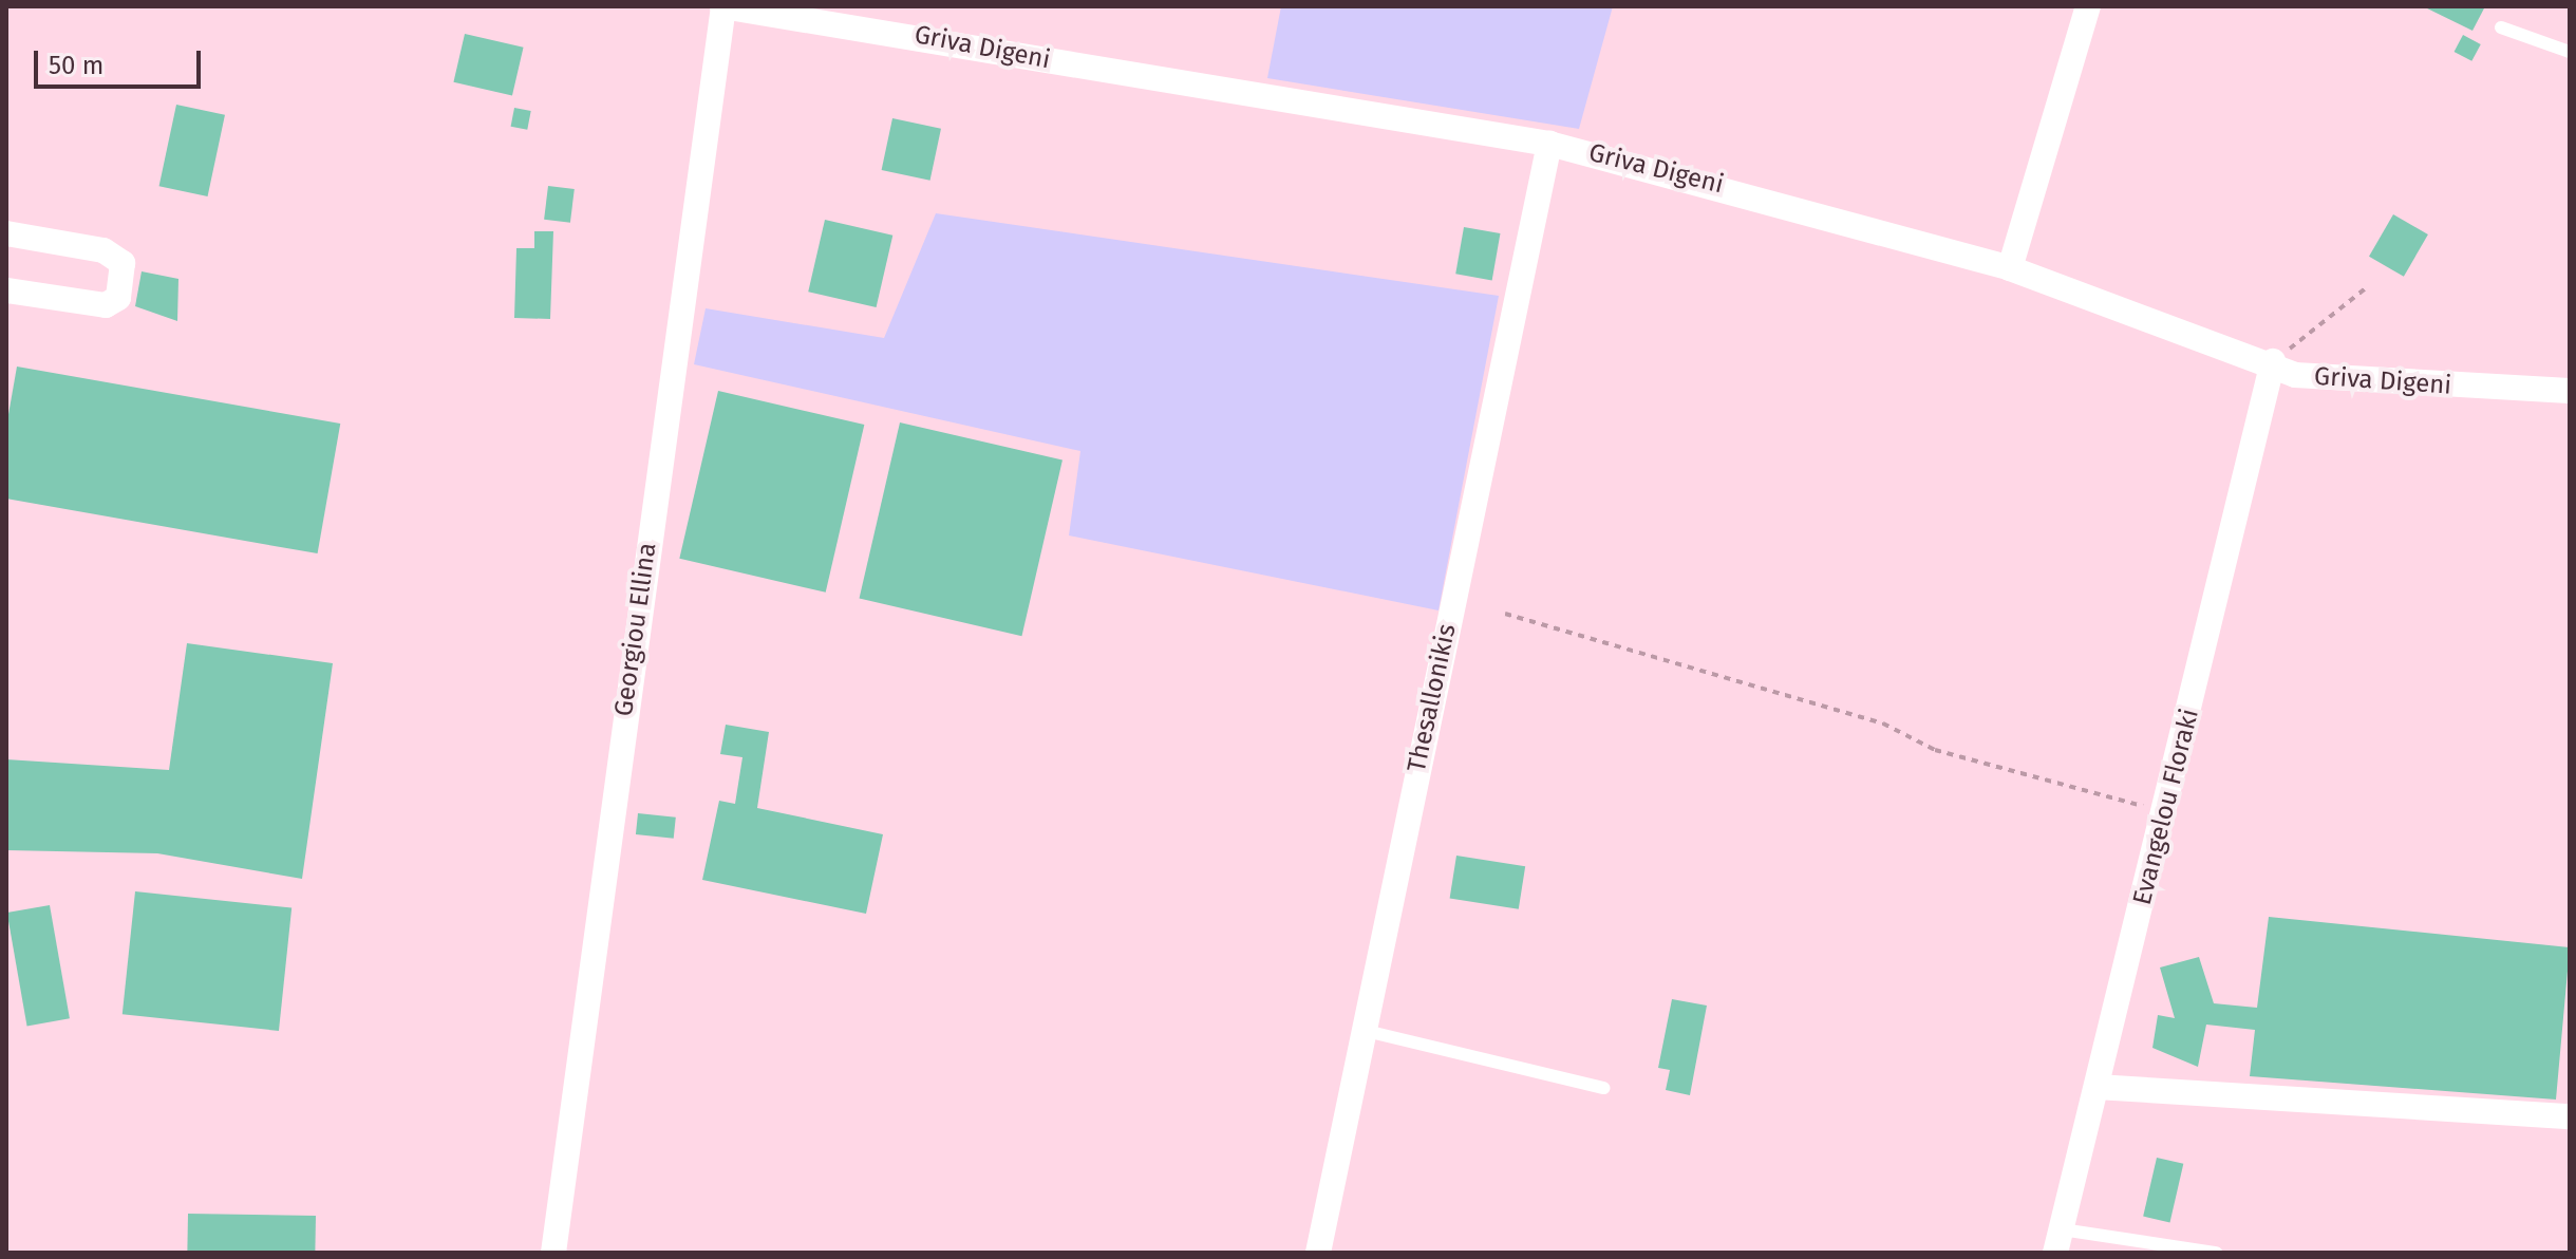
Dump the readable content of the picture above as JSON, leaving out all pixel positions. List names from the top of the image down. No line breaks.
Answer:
{"streets":{"street":["Griva Digeni","Georgiou Ellina","Thesallonikis","Evangelou Floraki"]},"crossings":[["Griva Digeni","Georgiou Ellina"],["Griva Digeni","Thesallonikis"],["Griva Digeni","Evangelou Floraki"]],"scale_bar":"50 m"}
